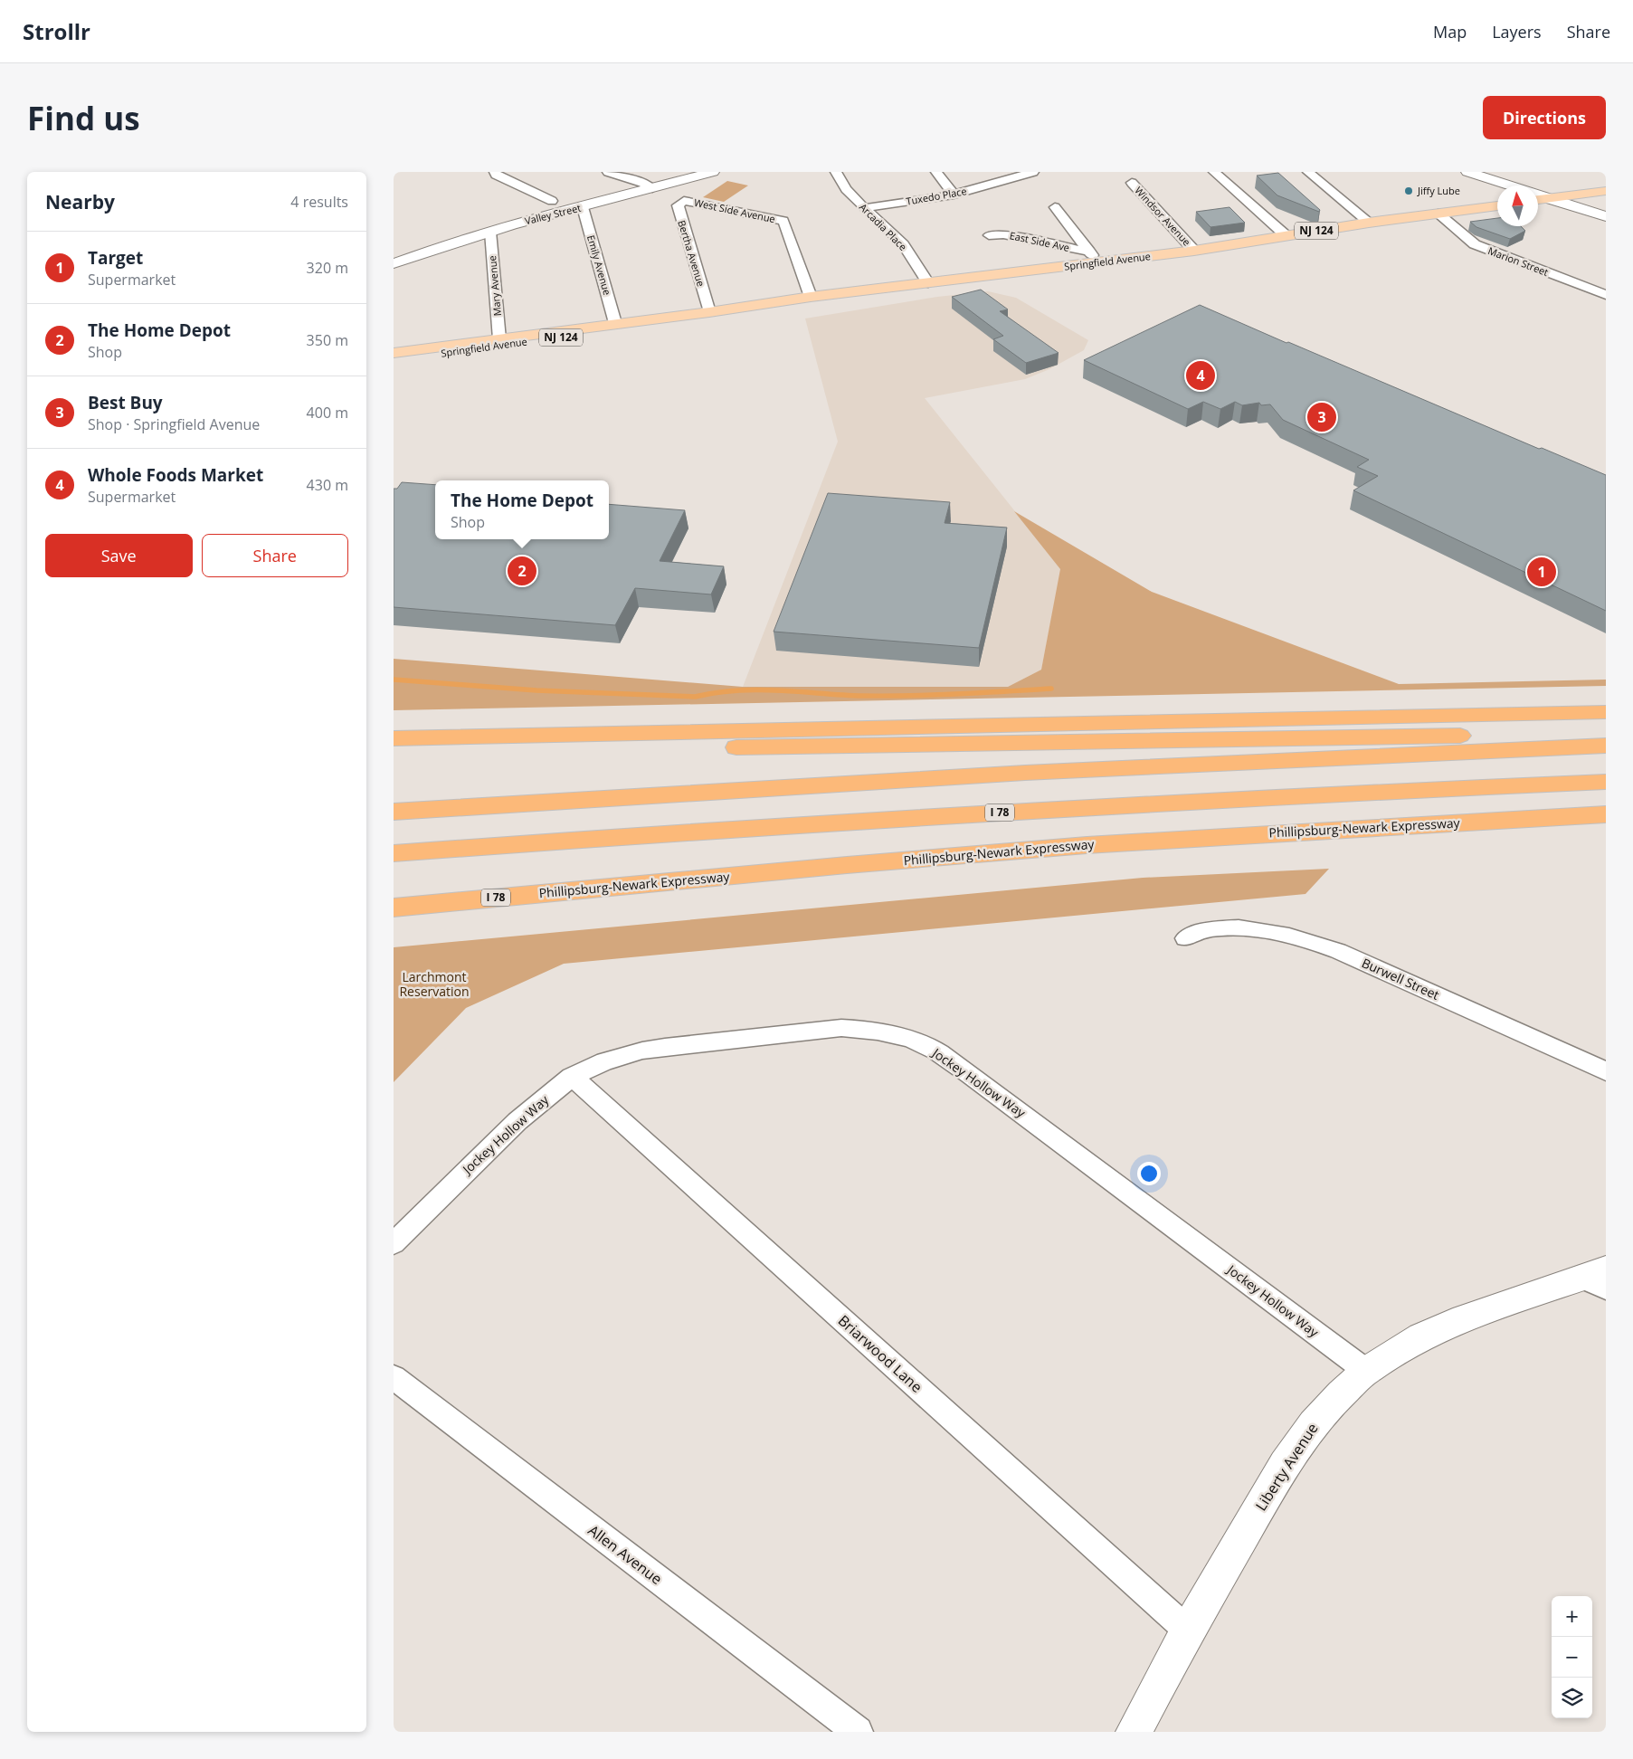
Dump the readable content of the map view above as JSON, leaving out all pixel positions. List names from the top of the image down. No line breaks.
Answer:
{"streets":{"highway":["I 78","Phillipsburg-Newark Expressway"],"main road":["NJ 124","Springfield Avenue"],"street":["Tuxedo Place","West Side Avenue","Valley Street","Windsor Avenue","Arcadia Place","East Side Ave","Bertha Avenue","Marion Street","Emily Avenue","Mary Avenue","Burwell Street","Jockey Hollow Way","Briarwood Lane","Liberty Avenue","Allen Avenue"]},"crossings":[["Tuxedo Place","Arcadia Place"],["West Side Avenue","Bertha Avenue"],["West Side Avenue","Springfield Avenue"],["Valley Street","Emily Avenue"],["Valley Street","Mary Avenue"],["Windsor Avenue","Springfield Avenue"],["Arcadia Place","Springfield Avenue"],["East Side Ave","Springfield Avenue"],["Bertha Avenue","Springfield Avenue"],["Springfield Avenue","Marion Street"],["Springfield Avenue","Emily Avenue"],["Springfield Avenue","Mary Avenue"],["Jockey Hollow Way","Briarwood Lane"],["Jockey Hollow Way","Liberty Avenue"],["Briarwood Lane","Liberty Avenue"]],"parks":["Larchmont Reservation"],"places":["Jiffy Lube"],"north":"top","page":{"header":"Strollr","nav":["Map","Layers","Share"],"buttons":["Directions",["Save","Share"]],"title":"Find us","heading":["Nearby","4 results"],"list":[{"mark":"1","name":"Target","note":"Supermarket","value":"320 m"},{"mark":"2","name":"The Home Depot","note":"Shop","value":"350 m"},{"mark":"3","name":"Best Buy","note":"Shop · Springfield Avenue","value":"400 m"},{"mark":"4","name":"Whole Foods Market","note":"Supermarket","value":"430 m"}],"pins":["4","3","2","1"],"popup":["The Home Depot","Shop"],"map_buttons":["+","−"]}}
